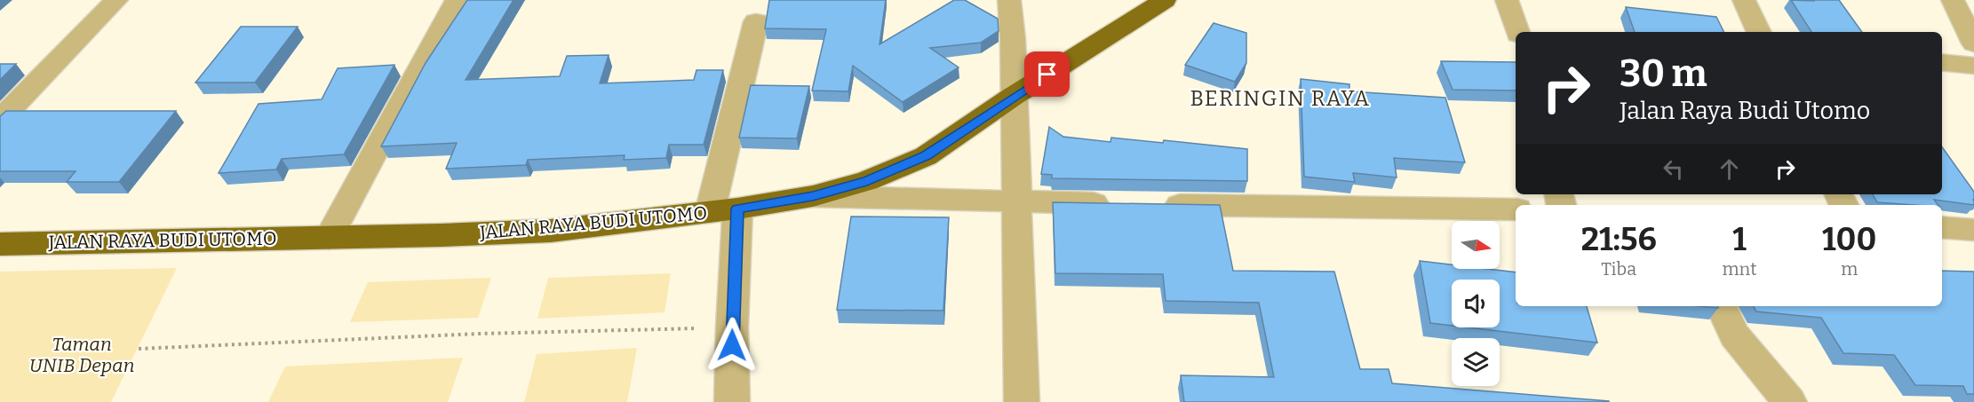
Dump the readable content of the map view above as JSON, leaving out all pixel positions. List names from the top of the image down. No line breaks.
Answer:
{"streets":{"highway":["JALAN RAYA BUDI UTOMO"]},"districts":["BERINGIN RAYA"],"parks":["Taman UNIB Depan"],"north":"right","page":{"turn":["30 m","Jalan Raya Budi Utomo"],"eta":["21:56","Tiba","1","mnt","100","m"]}}
